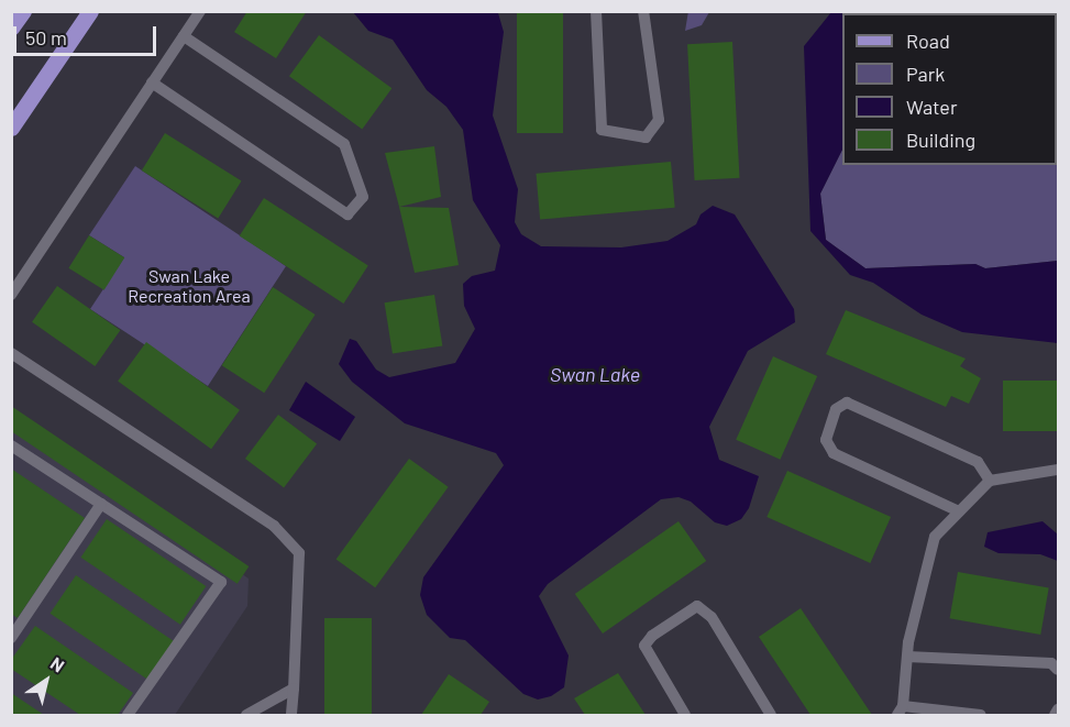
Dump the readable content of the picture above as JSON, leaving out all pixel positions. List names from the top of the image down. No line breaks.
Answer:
{"water":["Swan Lake"],"parks":["Swan Lake Recreation Area"],"legend":["Road","Park","Water","Building"],"scale_bar":"50 m","north":"top right"}
